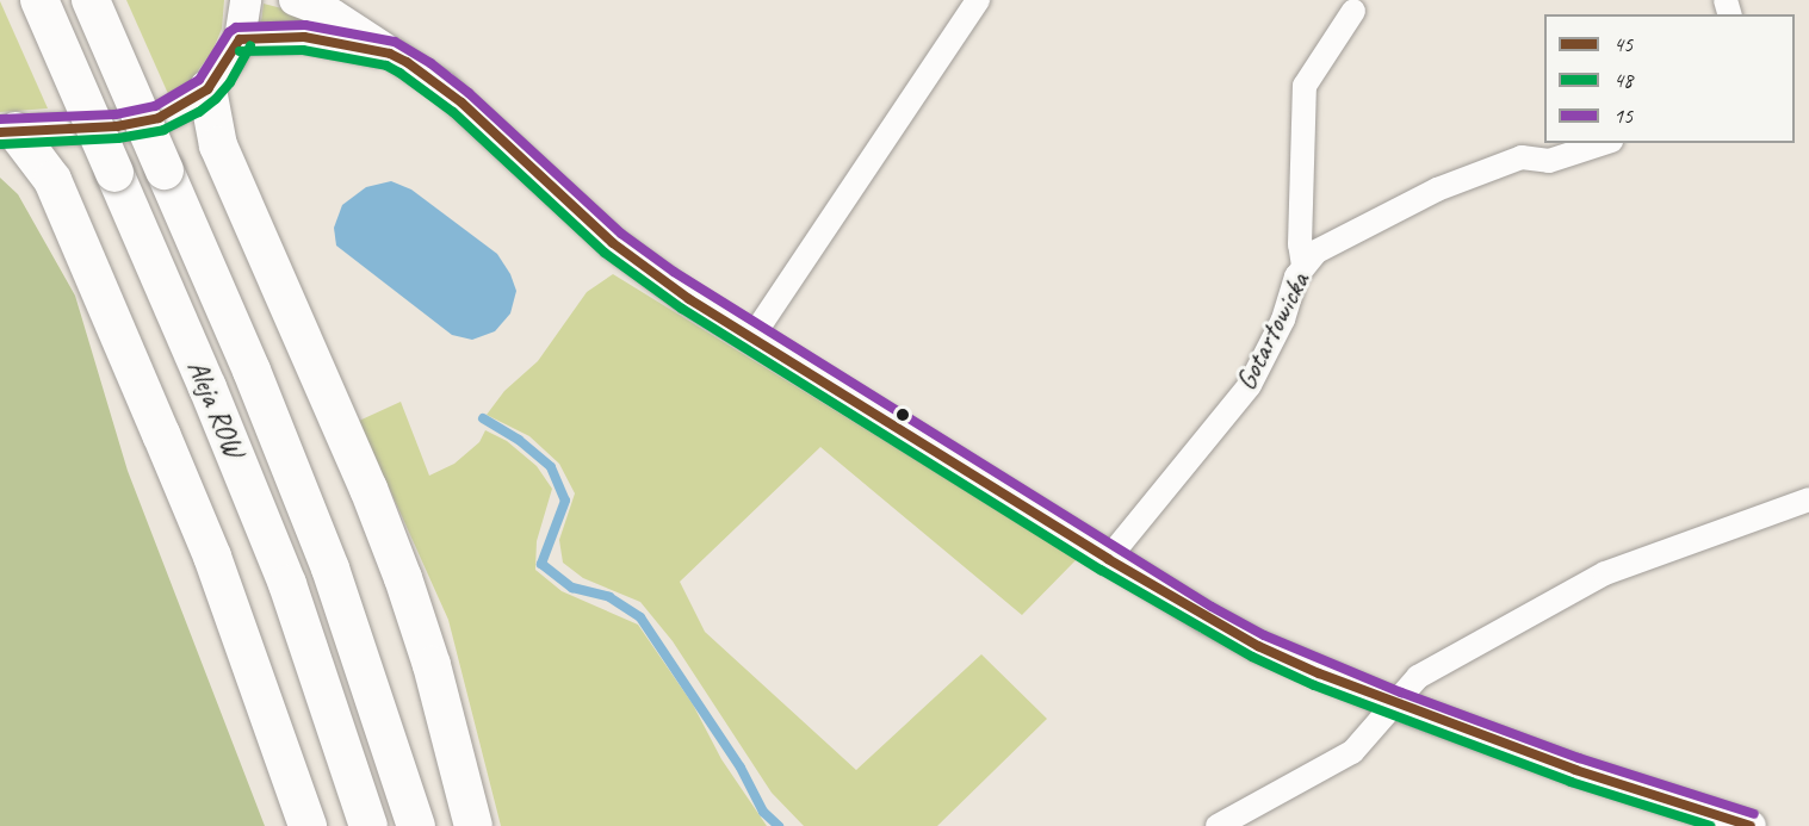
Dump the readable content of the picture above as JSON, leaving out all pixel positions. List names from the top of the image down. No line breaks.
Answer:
{"streets":{"main road":["Aleja ROW"],"street":["Gotartowicka"]},"lines":["transit line 15","transit line 45","transit line 48"],"legend":["45","48","15"]}
